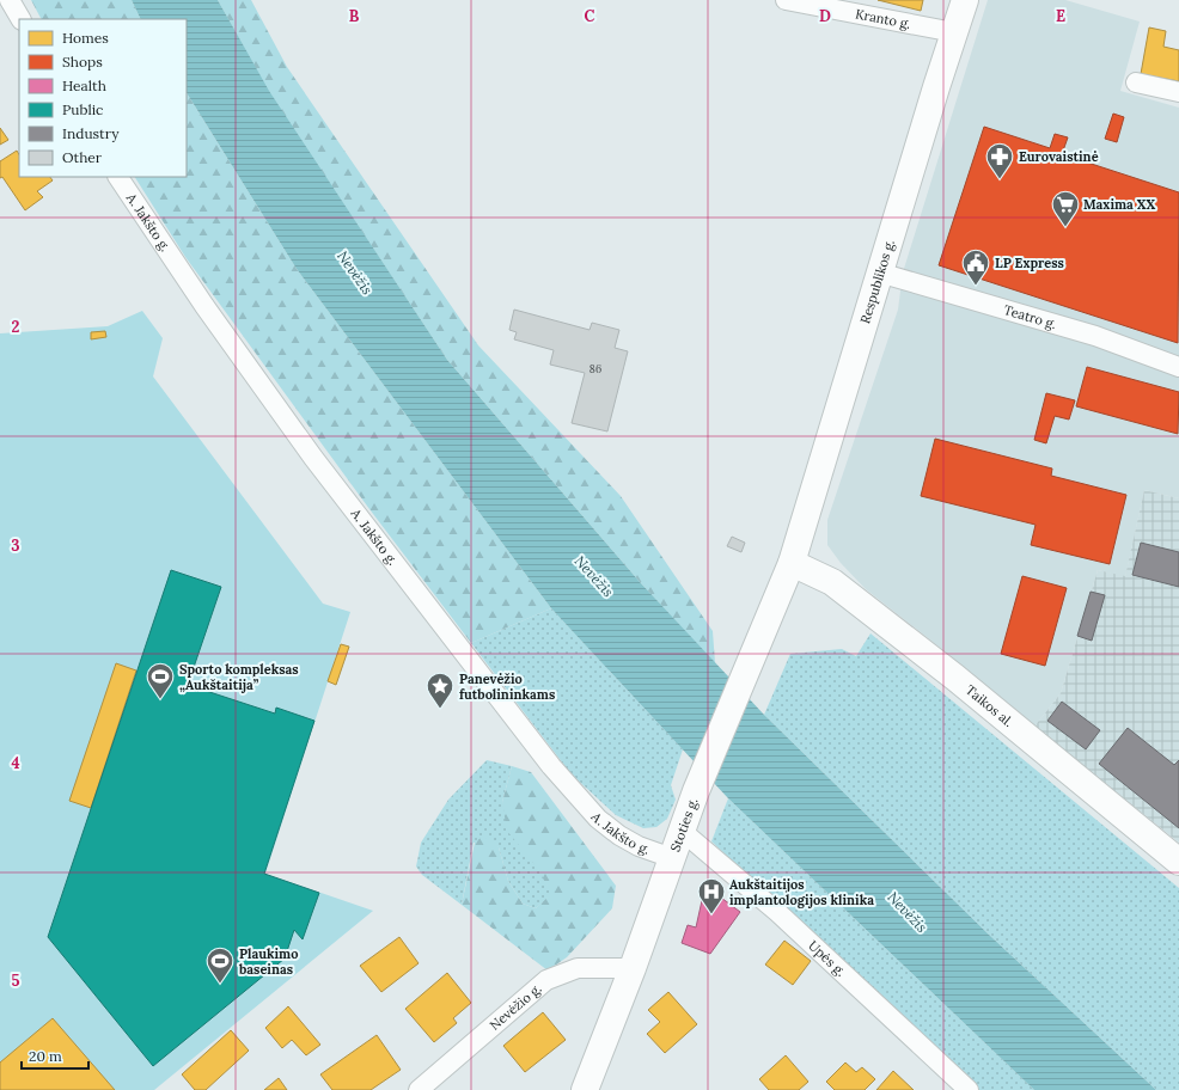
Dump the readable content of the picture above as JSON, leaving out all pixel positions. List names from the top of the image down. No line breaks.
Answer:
{"streets":{"main road":["Respublikos g.","Taikos al.","Stoties g."],"street":["Kranto g.","A. Jakšto g.","Teatro g.","Upės g.","Nevėžio g."]},"crossings":[["Kranto g.","Respublikos g."],["A. Jakšto g.","Stoties g."],["Respublikos g.","Teatro g."],["Respublikos g.","Taikos al."],["Respublikos g.","Stoties g."],["Taikos al.","Stoties g."],["Stoties g.","Upės g."],["Stoties g.","Nevėžio g."]],"water":["Nevėžis"],"places":{"pharmacy":["Eurovaistinė"],"supermarket":["Maxima XX"],"public building":["LP Express"],"sports":["Sporto kompleksas „Aukštaitija”","Plaukimo baseinas"],"place":["Panevėžio futbolininkams"],"hospital":["Aukštaitijos implantologijos klinika"]},"house_numbers":["86"],"legend":["Homes","Shops","Health","Public","Industry","Other"],"scale_bar":"20 m","grid":{"columns":["B","C","D","E"],"rows":["2","3","4","5"]}}
